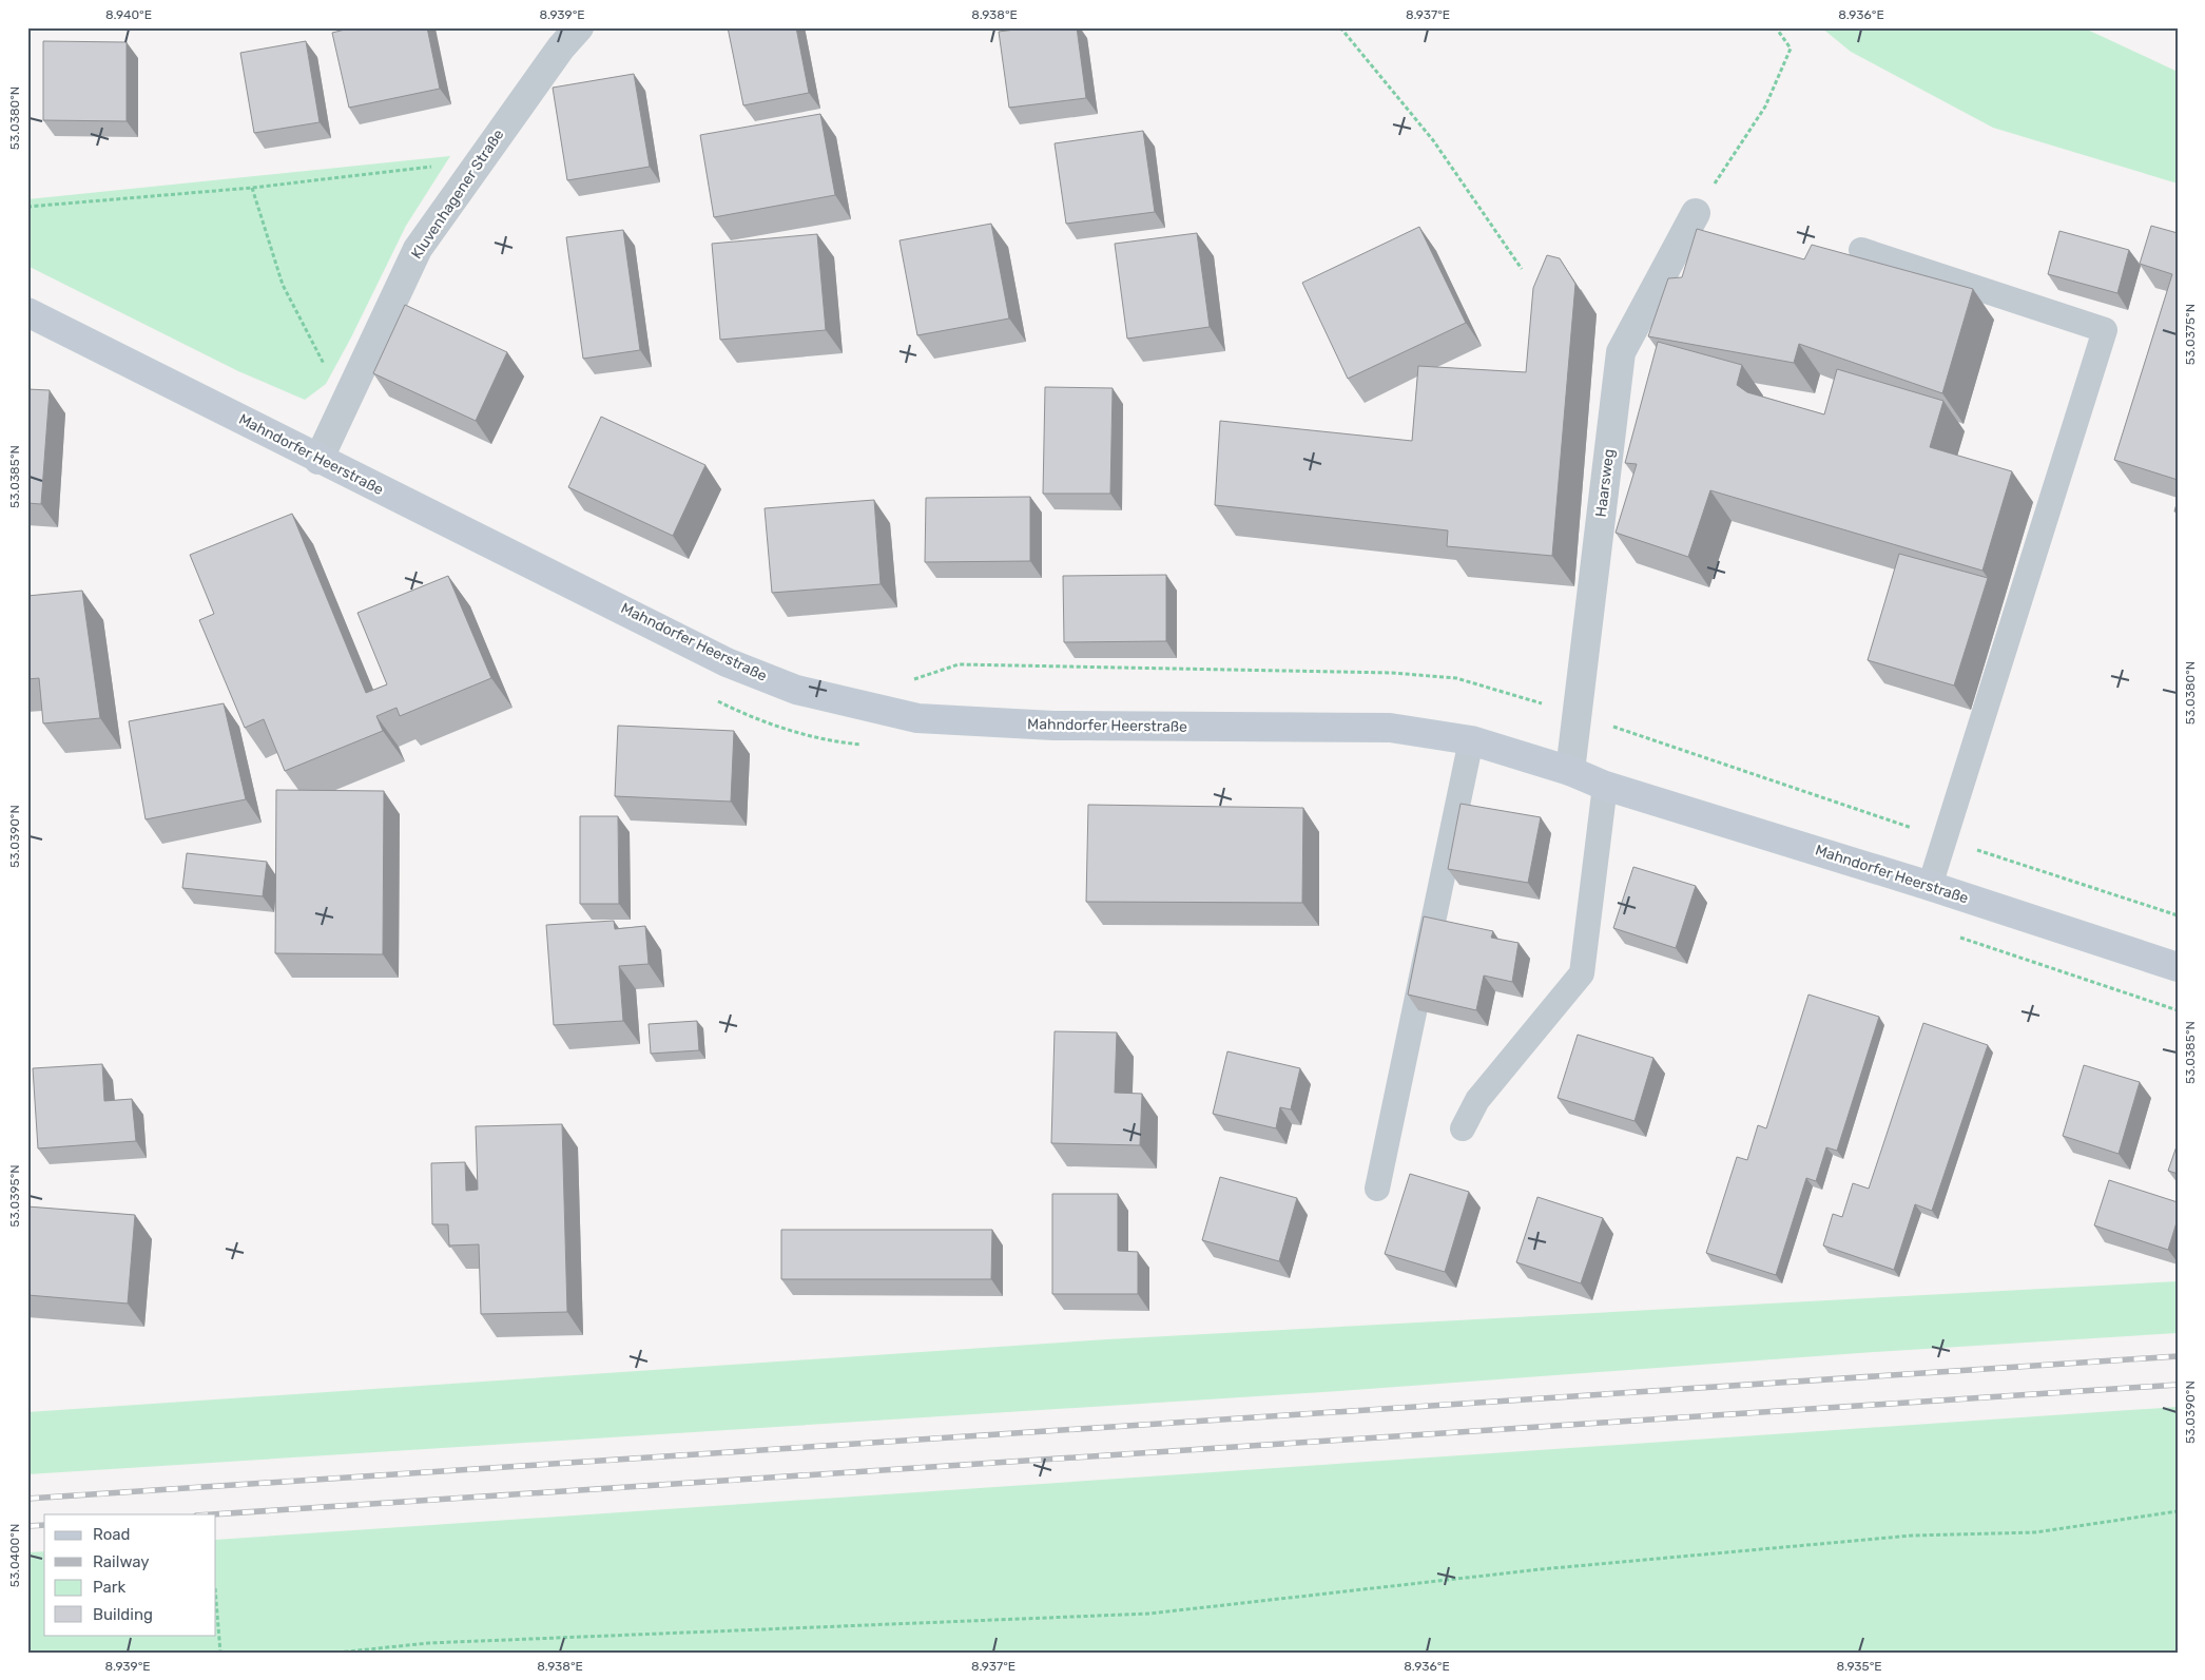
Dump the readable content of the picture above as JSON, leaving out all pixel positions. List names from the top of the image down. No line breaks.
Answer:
{"streets":{"main road":["Mahndorfer Heerstraße"],"street":["Kluvenhagener Straße","Haarsweg"]},"crossings":[["Kluvenhagener Straße","Mahndorfer Heerstraße"],["Mahndorfer Heerstraße","Haarsweg"]],"legend":["Road","Railway","Park","Building"],"coordinates":["8.940°E","8.939°E","8.938°E","8.937°E","8.936°E","53.0380°N","53.0375°N","53.0385°N","53.0390°N","53.0395°N","53.0400°N","8.935°E"]}
